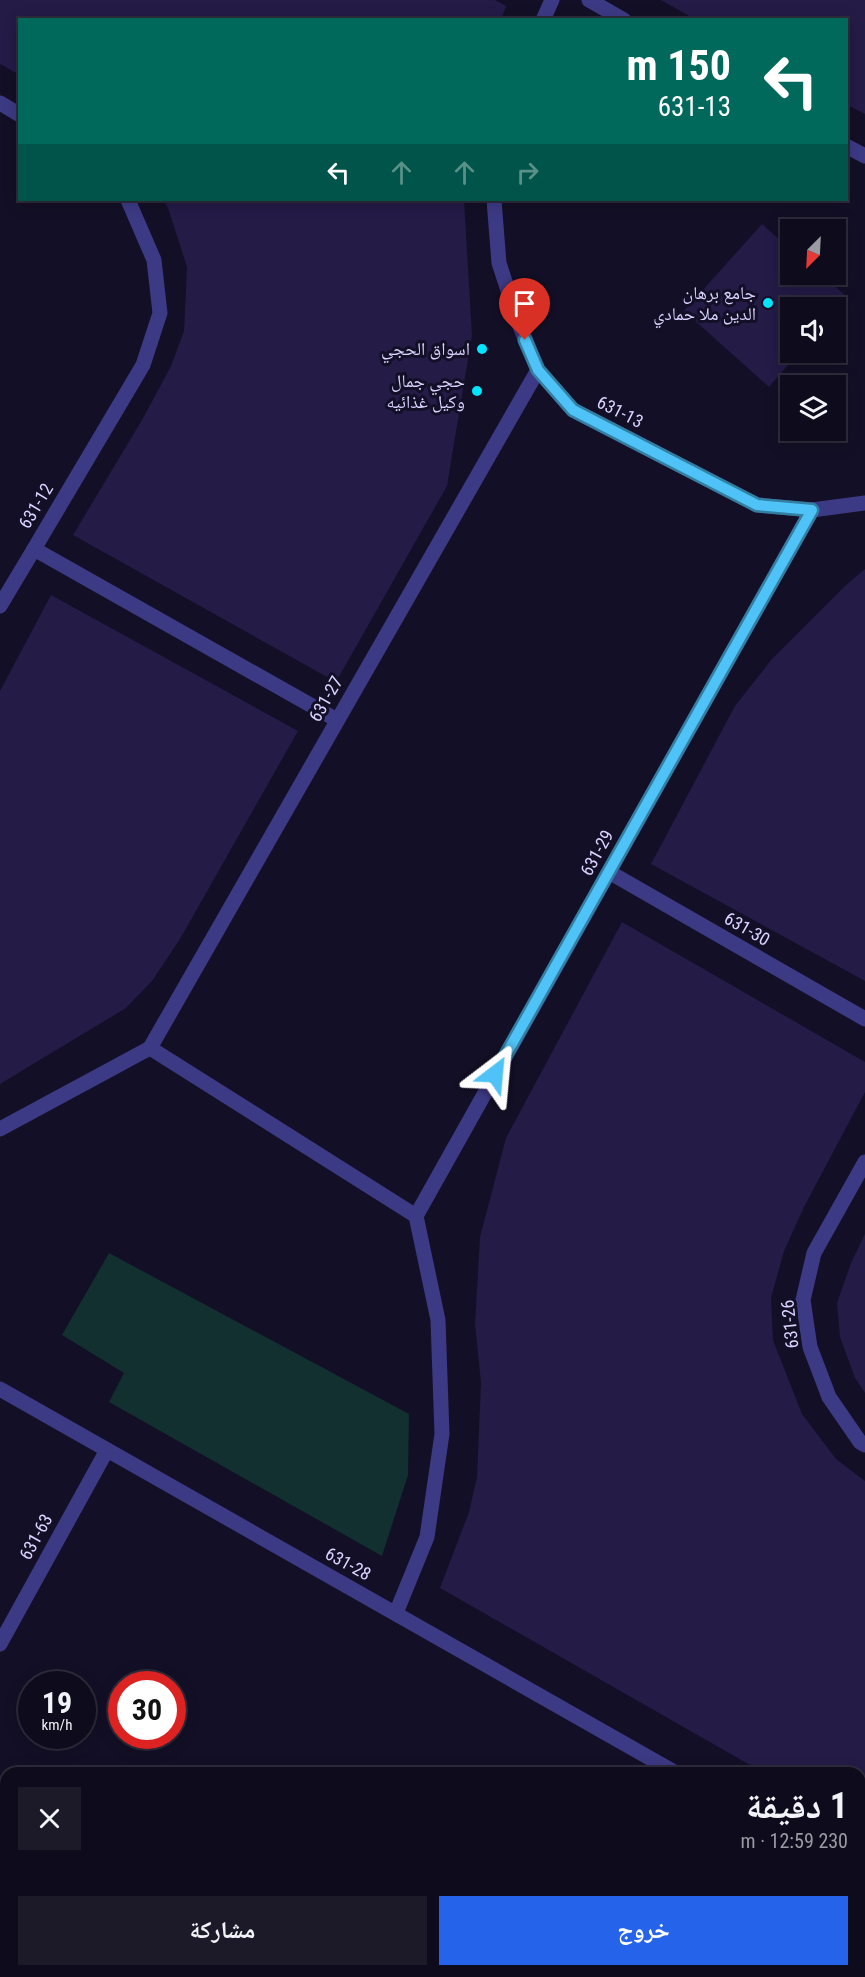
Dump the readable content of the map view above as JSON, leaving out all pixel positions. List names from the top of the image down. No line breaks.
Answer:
{"streets":{"street":["631-13","631-12","631-27","631-29","631-30","631-26","631-63","631-28"]},"crossings":[["631-13","631-27"],["631-13","631-29"],["631-12","631-27"],["631-29","631-30"],["631-63","631-28"]],"places":["جامع برهان الدين ملا حمادي","اسواق الحجي","حجي جمال وكيل غذائيه"],"north":"bottom left","page":{"turn":["150 m","631-13"],"speed":"19 km/h","limit":"30","heading":["1 دقيقة","230 m · 12:59"],"buttons":["خروج","مشاركة"]}}
